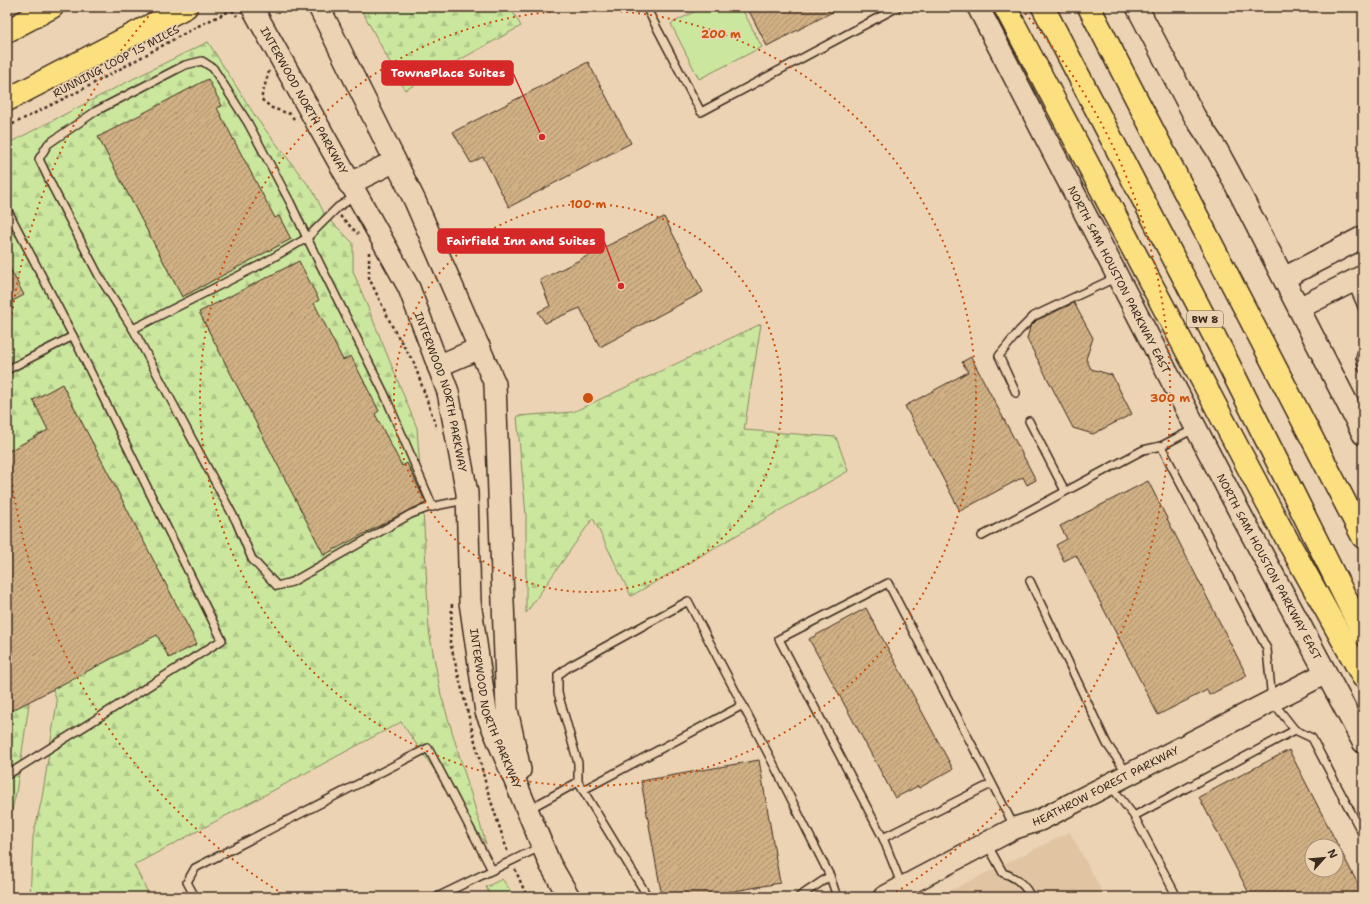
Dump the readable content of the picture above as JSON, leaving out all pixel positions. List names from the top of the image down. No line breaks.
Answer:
{"streets":{"main road":["BW 8"],"street":["INTERWOOD NORTH PARKWAY","NORTH SAM HOUSTON PARKWAY EAST","HEATHROW FOREST PARKWAY"],"path":["RUNNING LOOP 1.5 MILES"]},"crossings":[["RUNNING LOOP 1.5 MILES","INTERWOOD NORTH PARKWAY"],["NORTH SAM HOUSTON PARKWAY EAST","HEATHROW FOREST PARKWAY"]],"places":["TownePlace Suites","Fairfield Inn and Suites"],"north":"top right","rings":["200 m","100 m","300 m"]}
